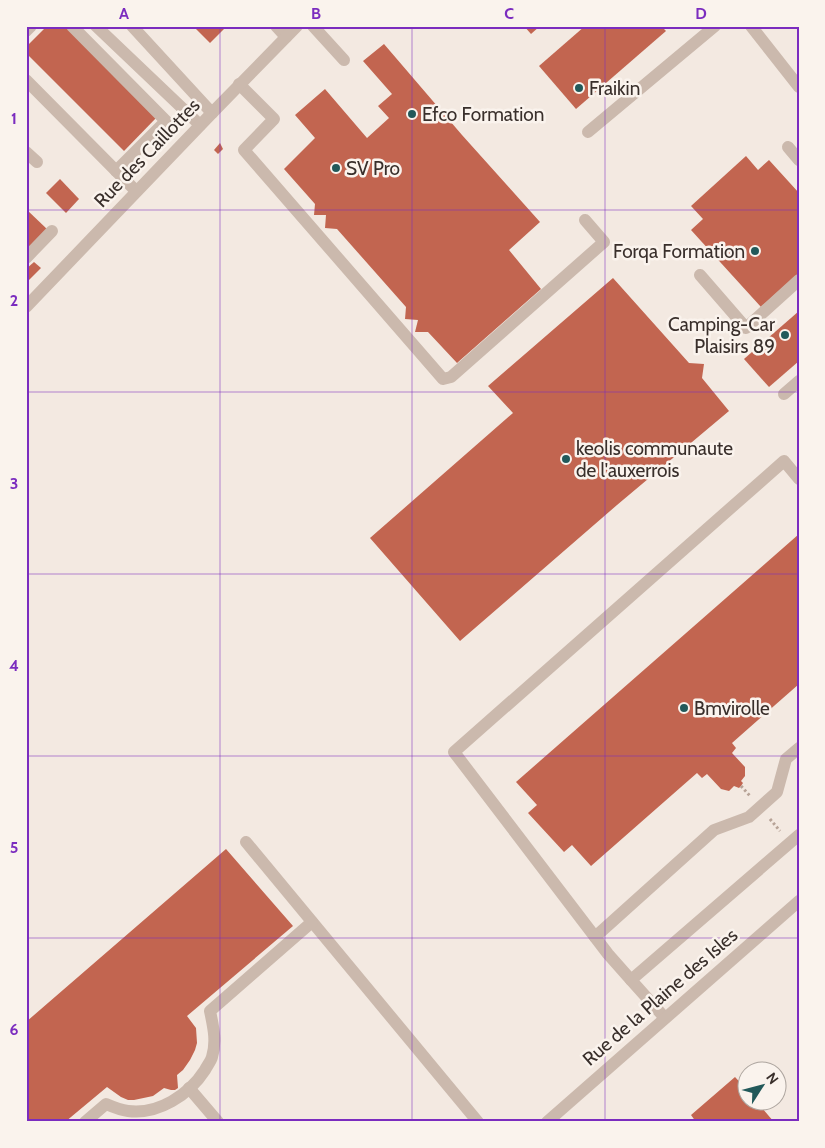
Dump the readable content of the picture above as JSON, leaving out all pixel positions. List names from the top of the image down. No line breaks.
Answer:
{"streets":{"street":["Rue des Caillottes","Rue de la Plaine des Isles"]},"places":["Fraikin","Efco Formation","SV Pro","Forqa Formation","Camping-Car Plaisirs 89","keolis communaute de l'auxerrois","Bmvirolle"],"north":"top right","grid":{"columns":["A","B","C","D"],"rows":["1","2","3","4","5","6"]}}
